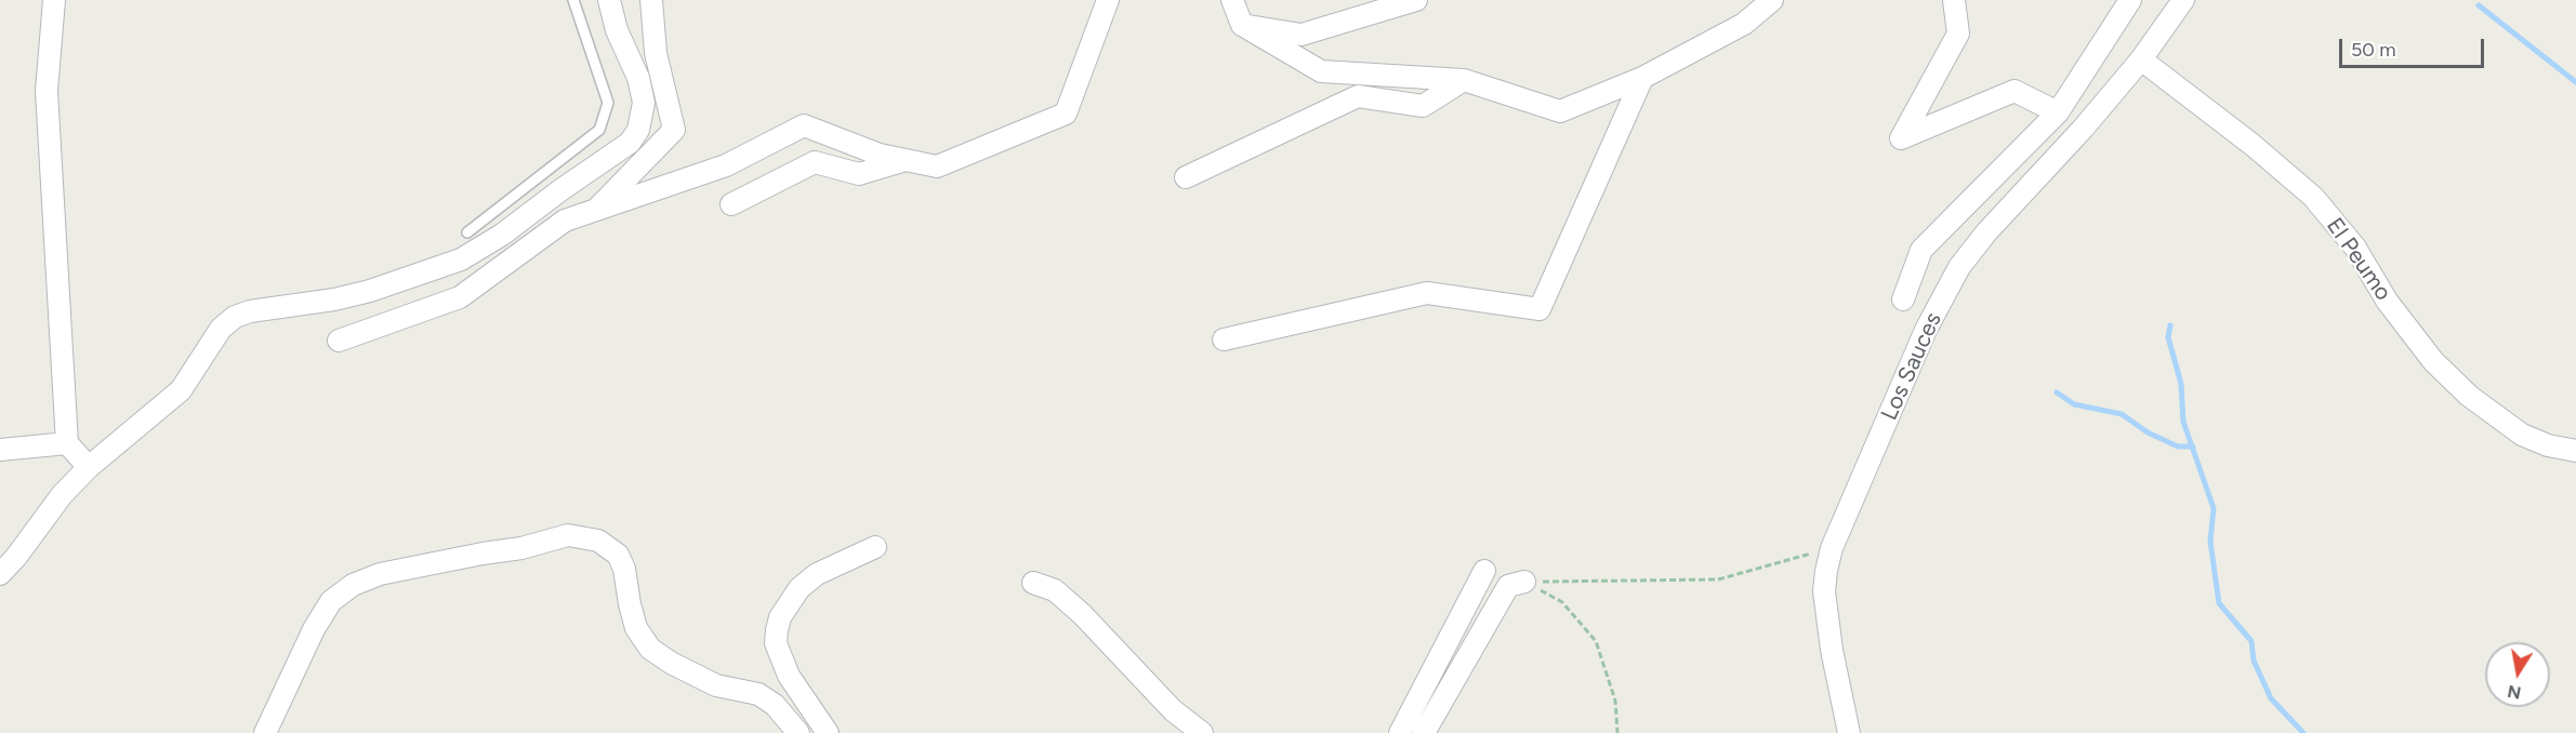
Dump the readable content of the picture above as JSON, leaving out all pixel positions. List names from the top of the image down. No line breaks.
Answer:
{"streets":{"street":["El Peumo","Los Sauces"]},"crossings":[["El Peumo","Los Sauces"]],"scale_bar":"50 m","north":"bottom"}
